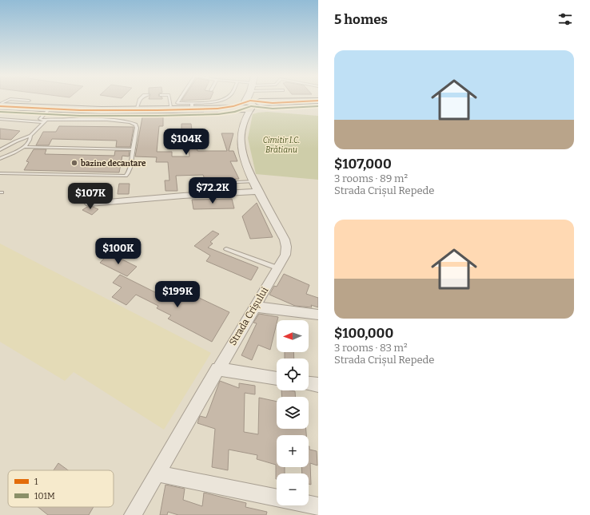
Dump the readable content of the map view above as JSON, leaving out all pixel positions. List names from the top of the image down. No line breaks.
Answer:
{"streets":{"street":["Strada Crișului"]},"parks":["Cimitir I.C. Brătianu"],"places":["bazine decantare"],"lines":["transit line 1","transit line 101M"],"legend":["1","101M"],"north":"left","page":{"heading":"5 homes","list":[{"name":"$107,000","note":"3 rooms · 89 m² · Strada Crișul Repede"},{"name":"$100,000","note":"3 rooms · 83 m² · Strada Crișul Repede"}],"price":["$104K","$72.2K","$107K","$100K","$199K"],"map_buttons":["+","−"]}}
